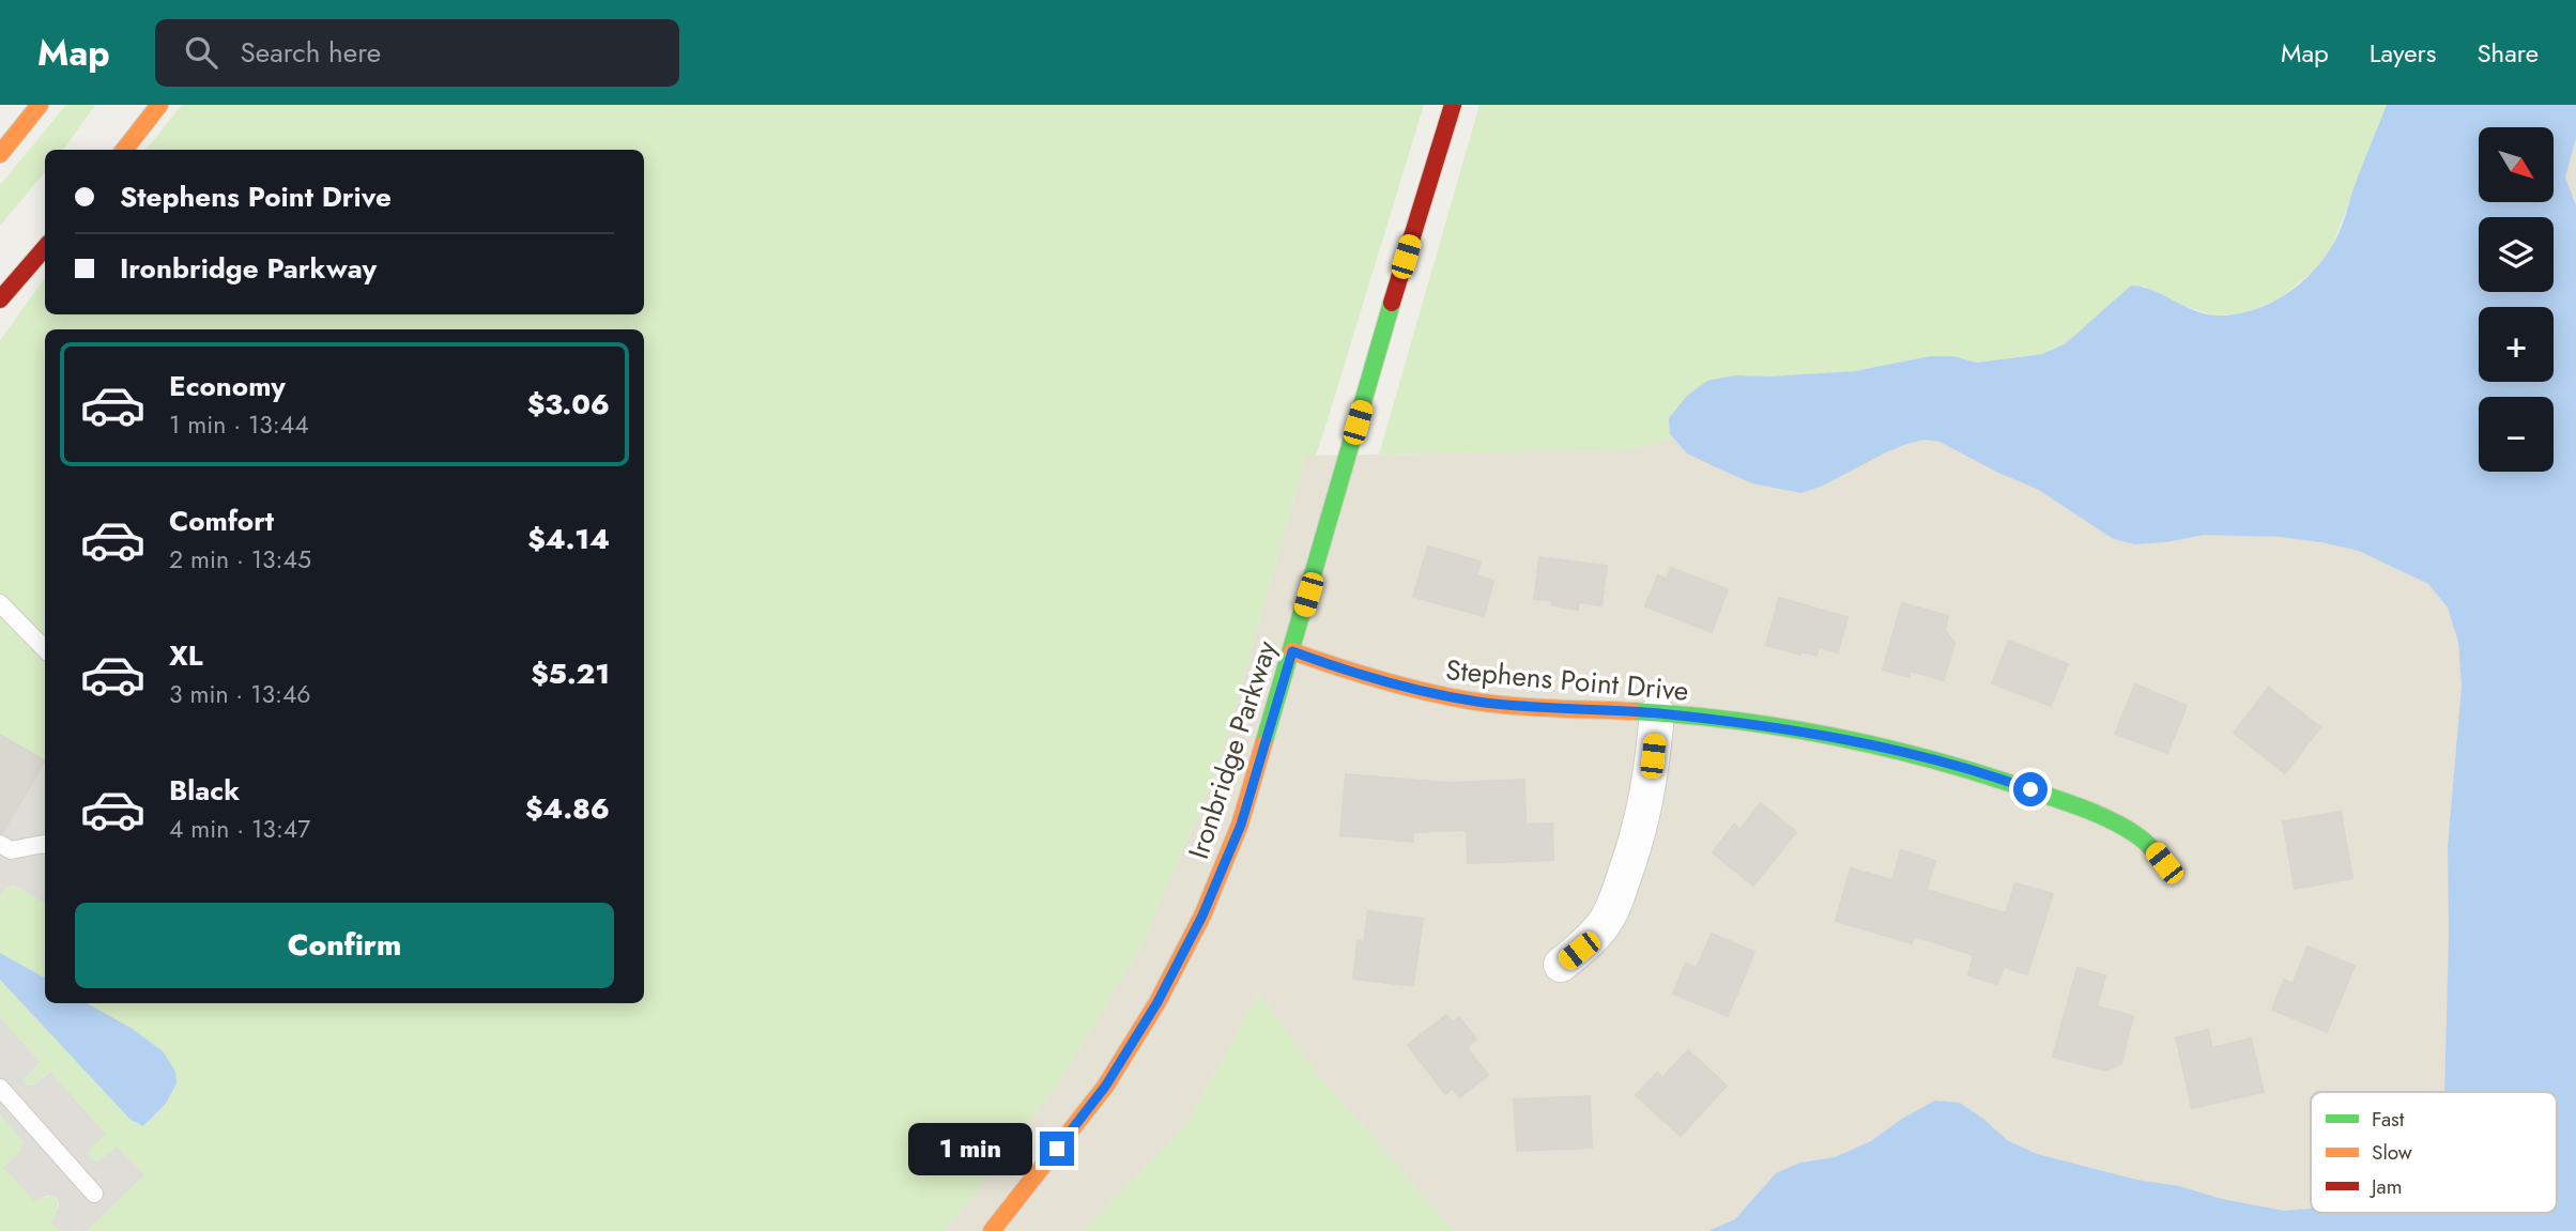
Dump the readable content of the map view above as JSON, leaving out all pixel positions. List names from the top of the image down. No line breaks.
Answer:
{"streets":{"street":["Stephens Point Drive","Ironbridge Parkway"]},"crossings":[["Stephens Point Drive","Ironbridge Parkway"]],"legend":["Fast","Slow","Jam"],"north":"bottom right","page":{"header":"Map","search":"Search here","nav":["Map","Layers","Share"],"map_buttons":["+","−"],"banner":["Stephens Point Drive","Ironbridge Parkway"],"list":[{"name":"Economy","note":"1 min · 13:44","value":"$3.06"},{"name":"Comfort","note":"2 min · 13:45","value":"$4.14"},{"name":"XL","note":"3 min · 13:46","value":"$5.21"},{"name":"Black","note":"4 min · 13:47","value":"$4.86"}],"buttons":"Confirm","bubble":"1 min"}}
